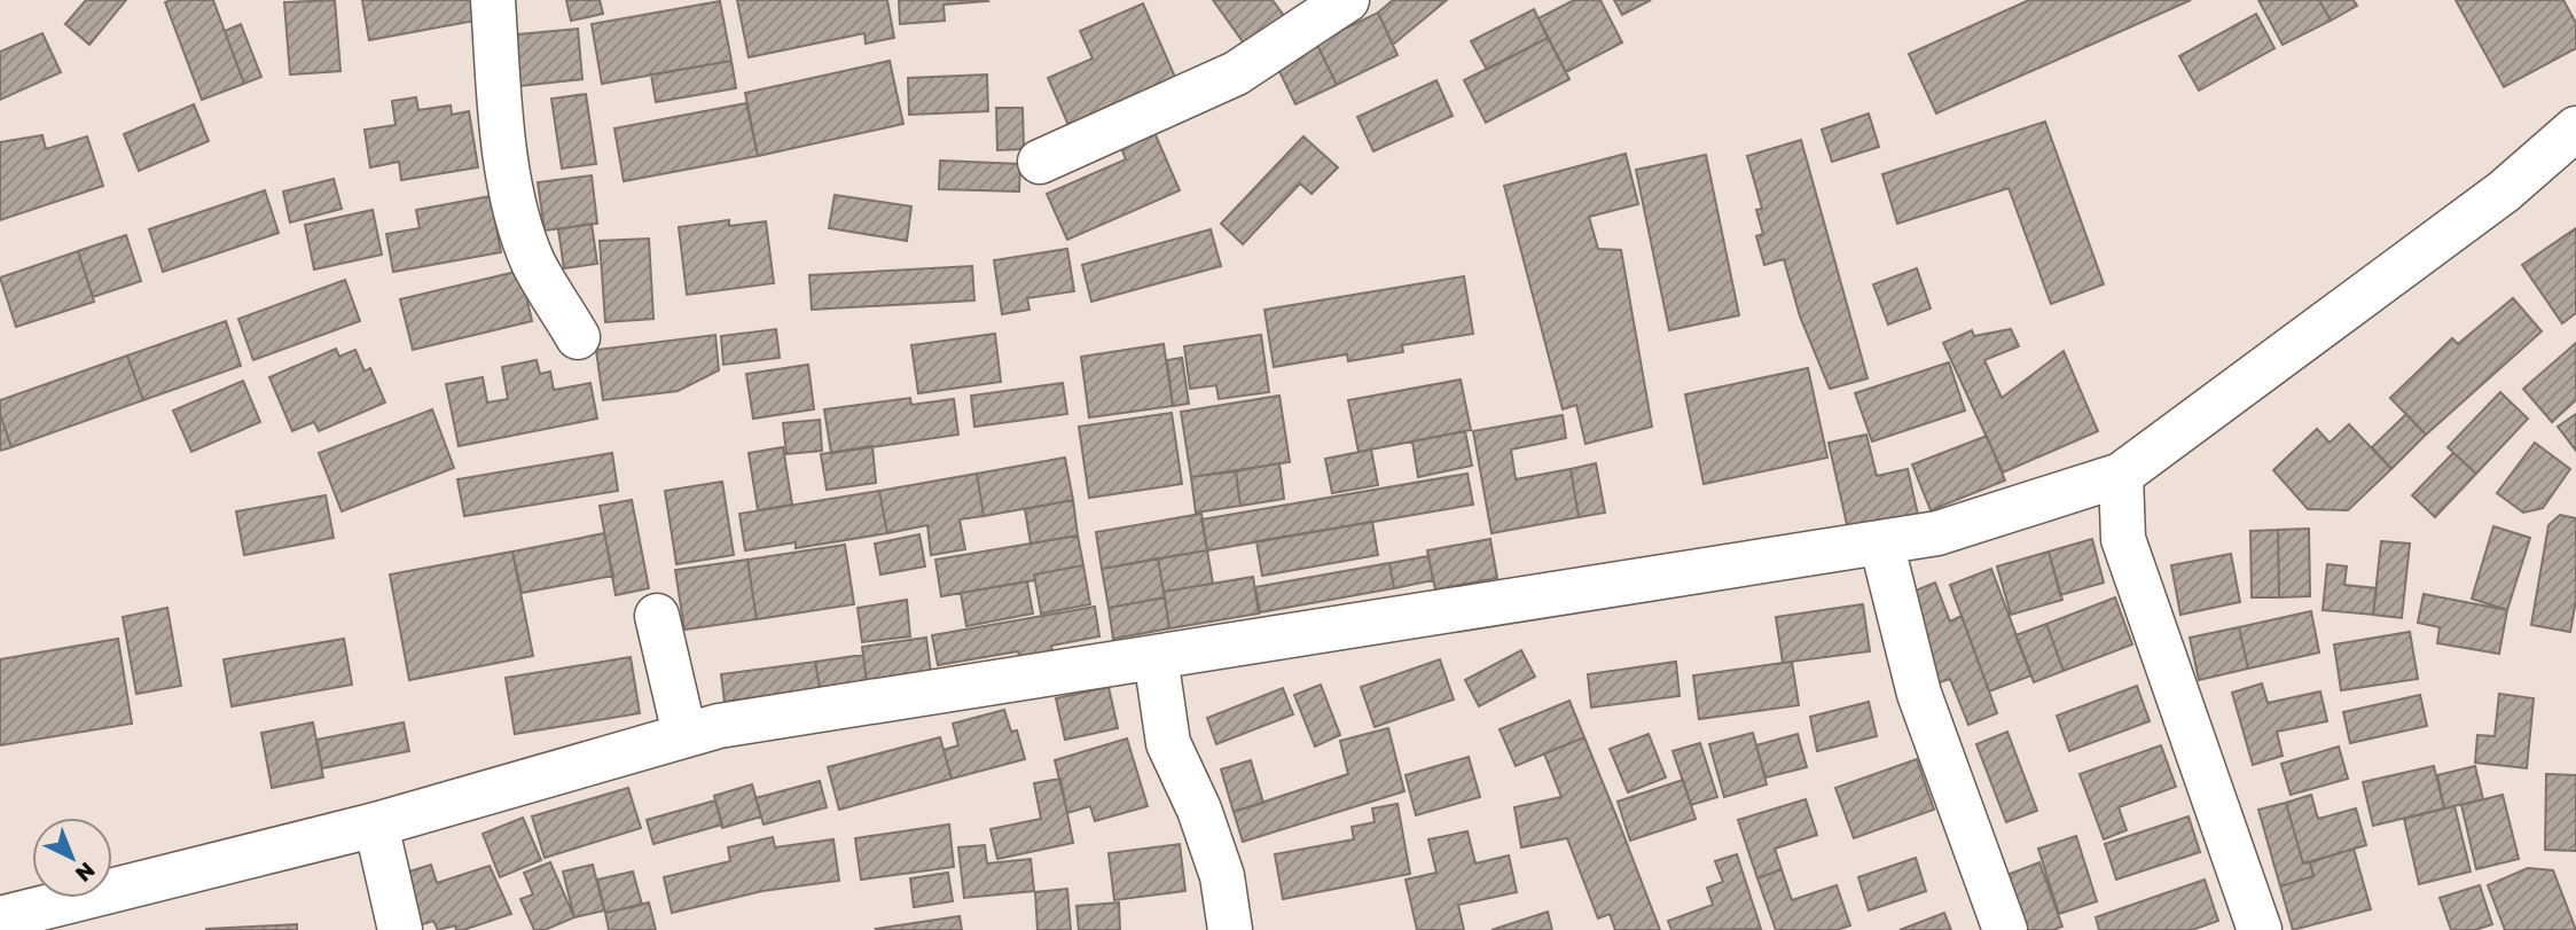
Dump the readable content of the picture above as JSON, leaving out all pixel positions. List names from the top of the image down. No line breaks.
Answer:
{"north":"bottom right"}
